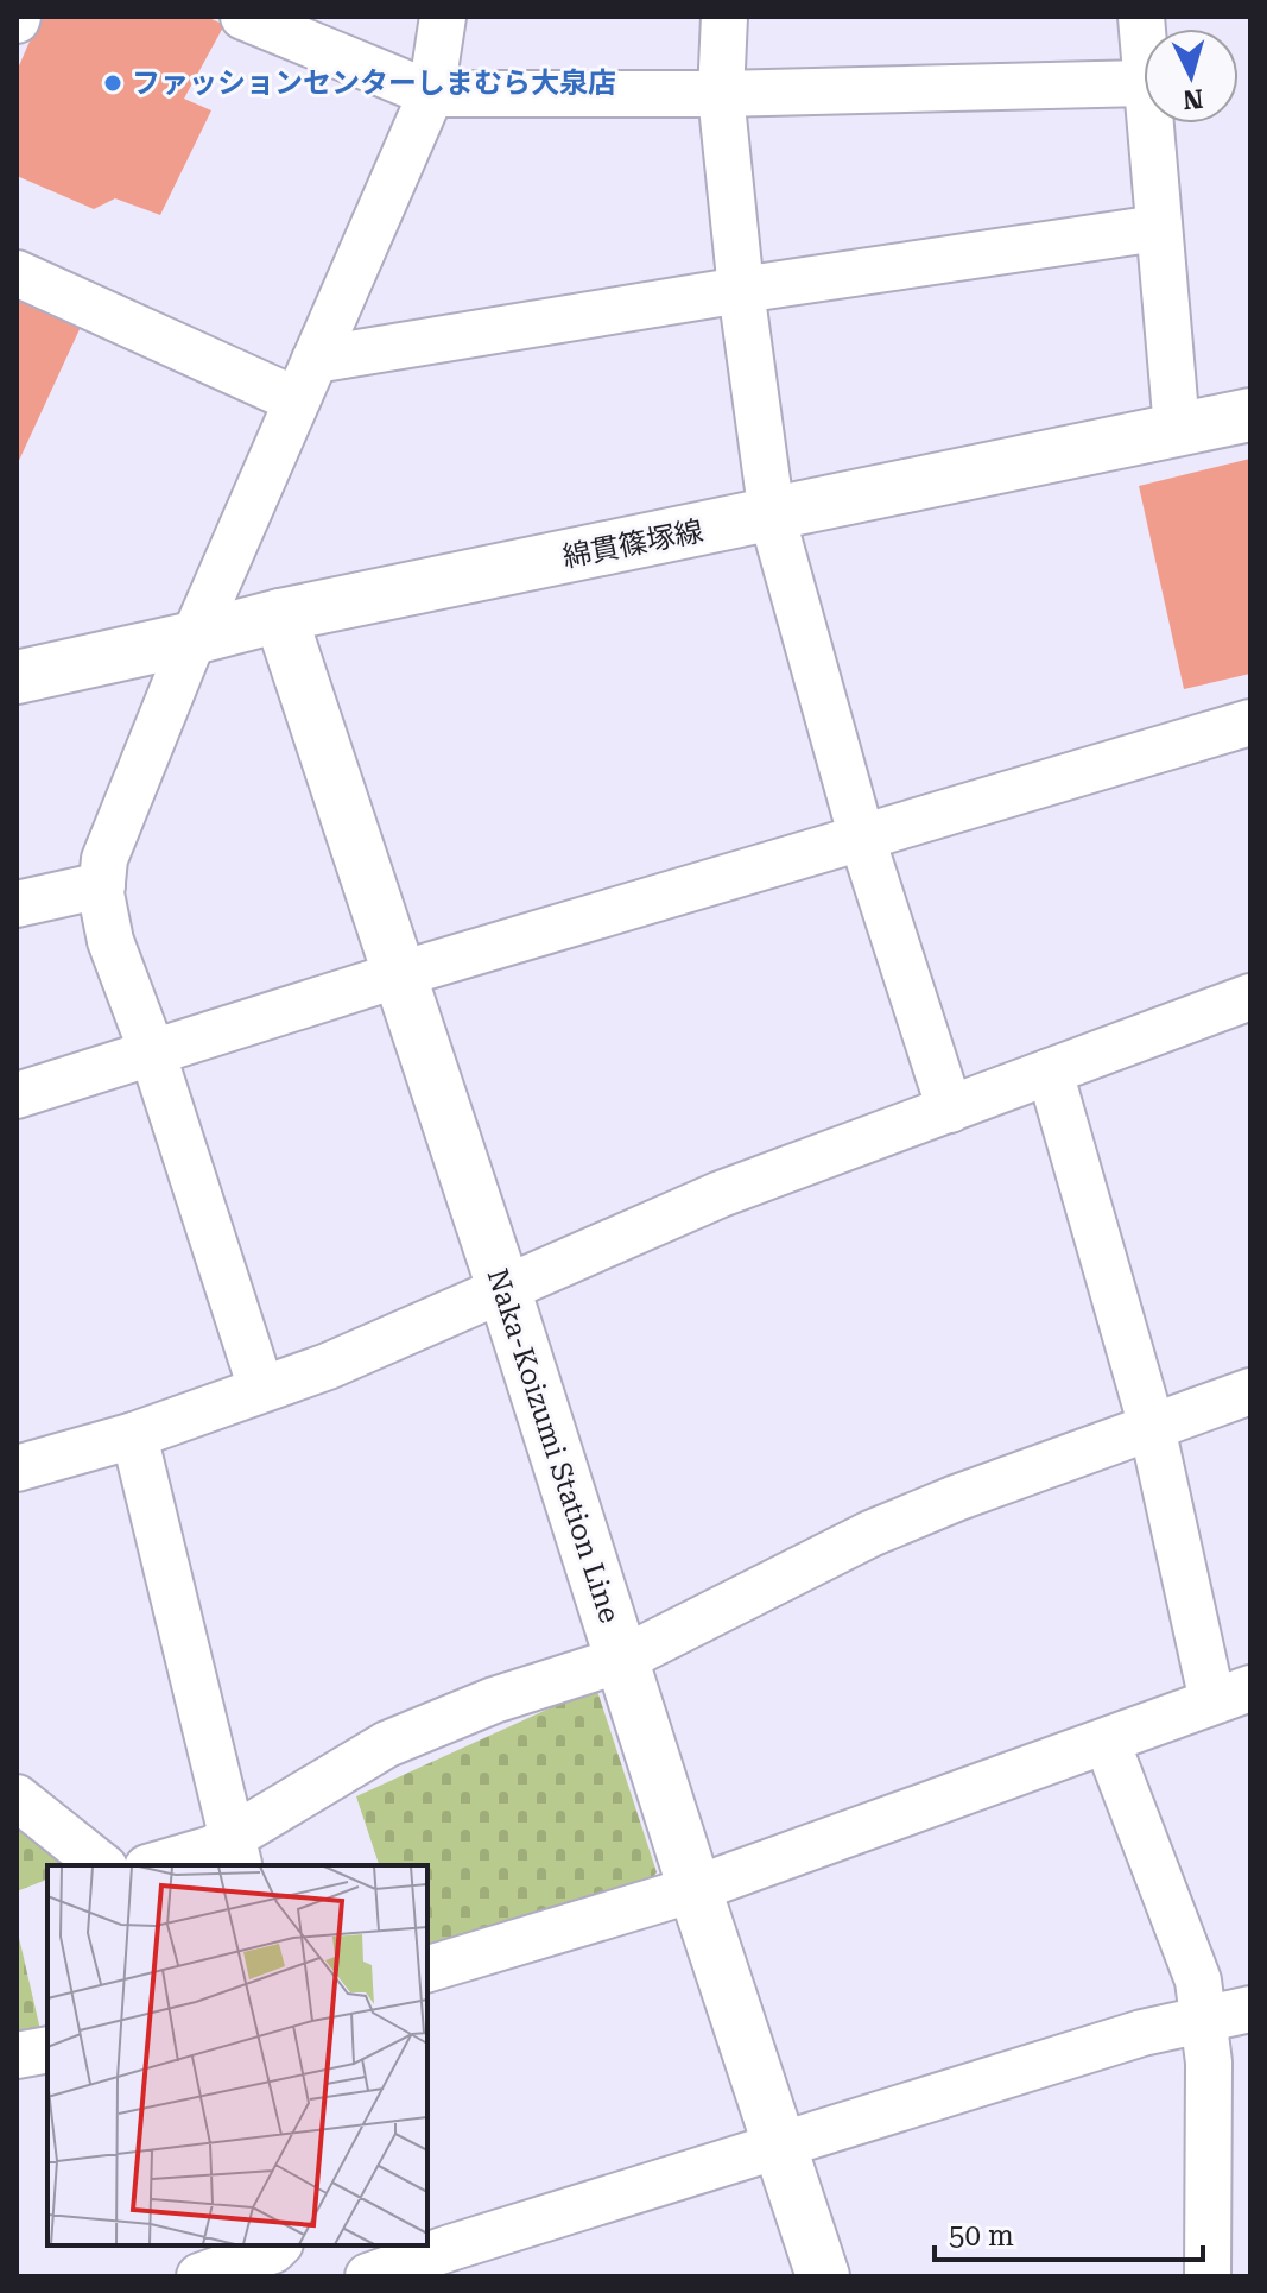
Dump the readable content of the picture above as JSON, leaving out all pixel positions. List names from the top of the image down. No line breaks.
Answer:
{"streets":{"main road":["綿貫篠塚線","Naka-Koizumi Station Line"]},"crossings":[["綿貫篠塚線","Naka-Koizumi Station Line"]],"places":["ファッションセンターしまむら大泉店"],"scale_bar":"50 m","north":"bottom"}
